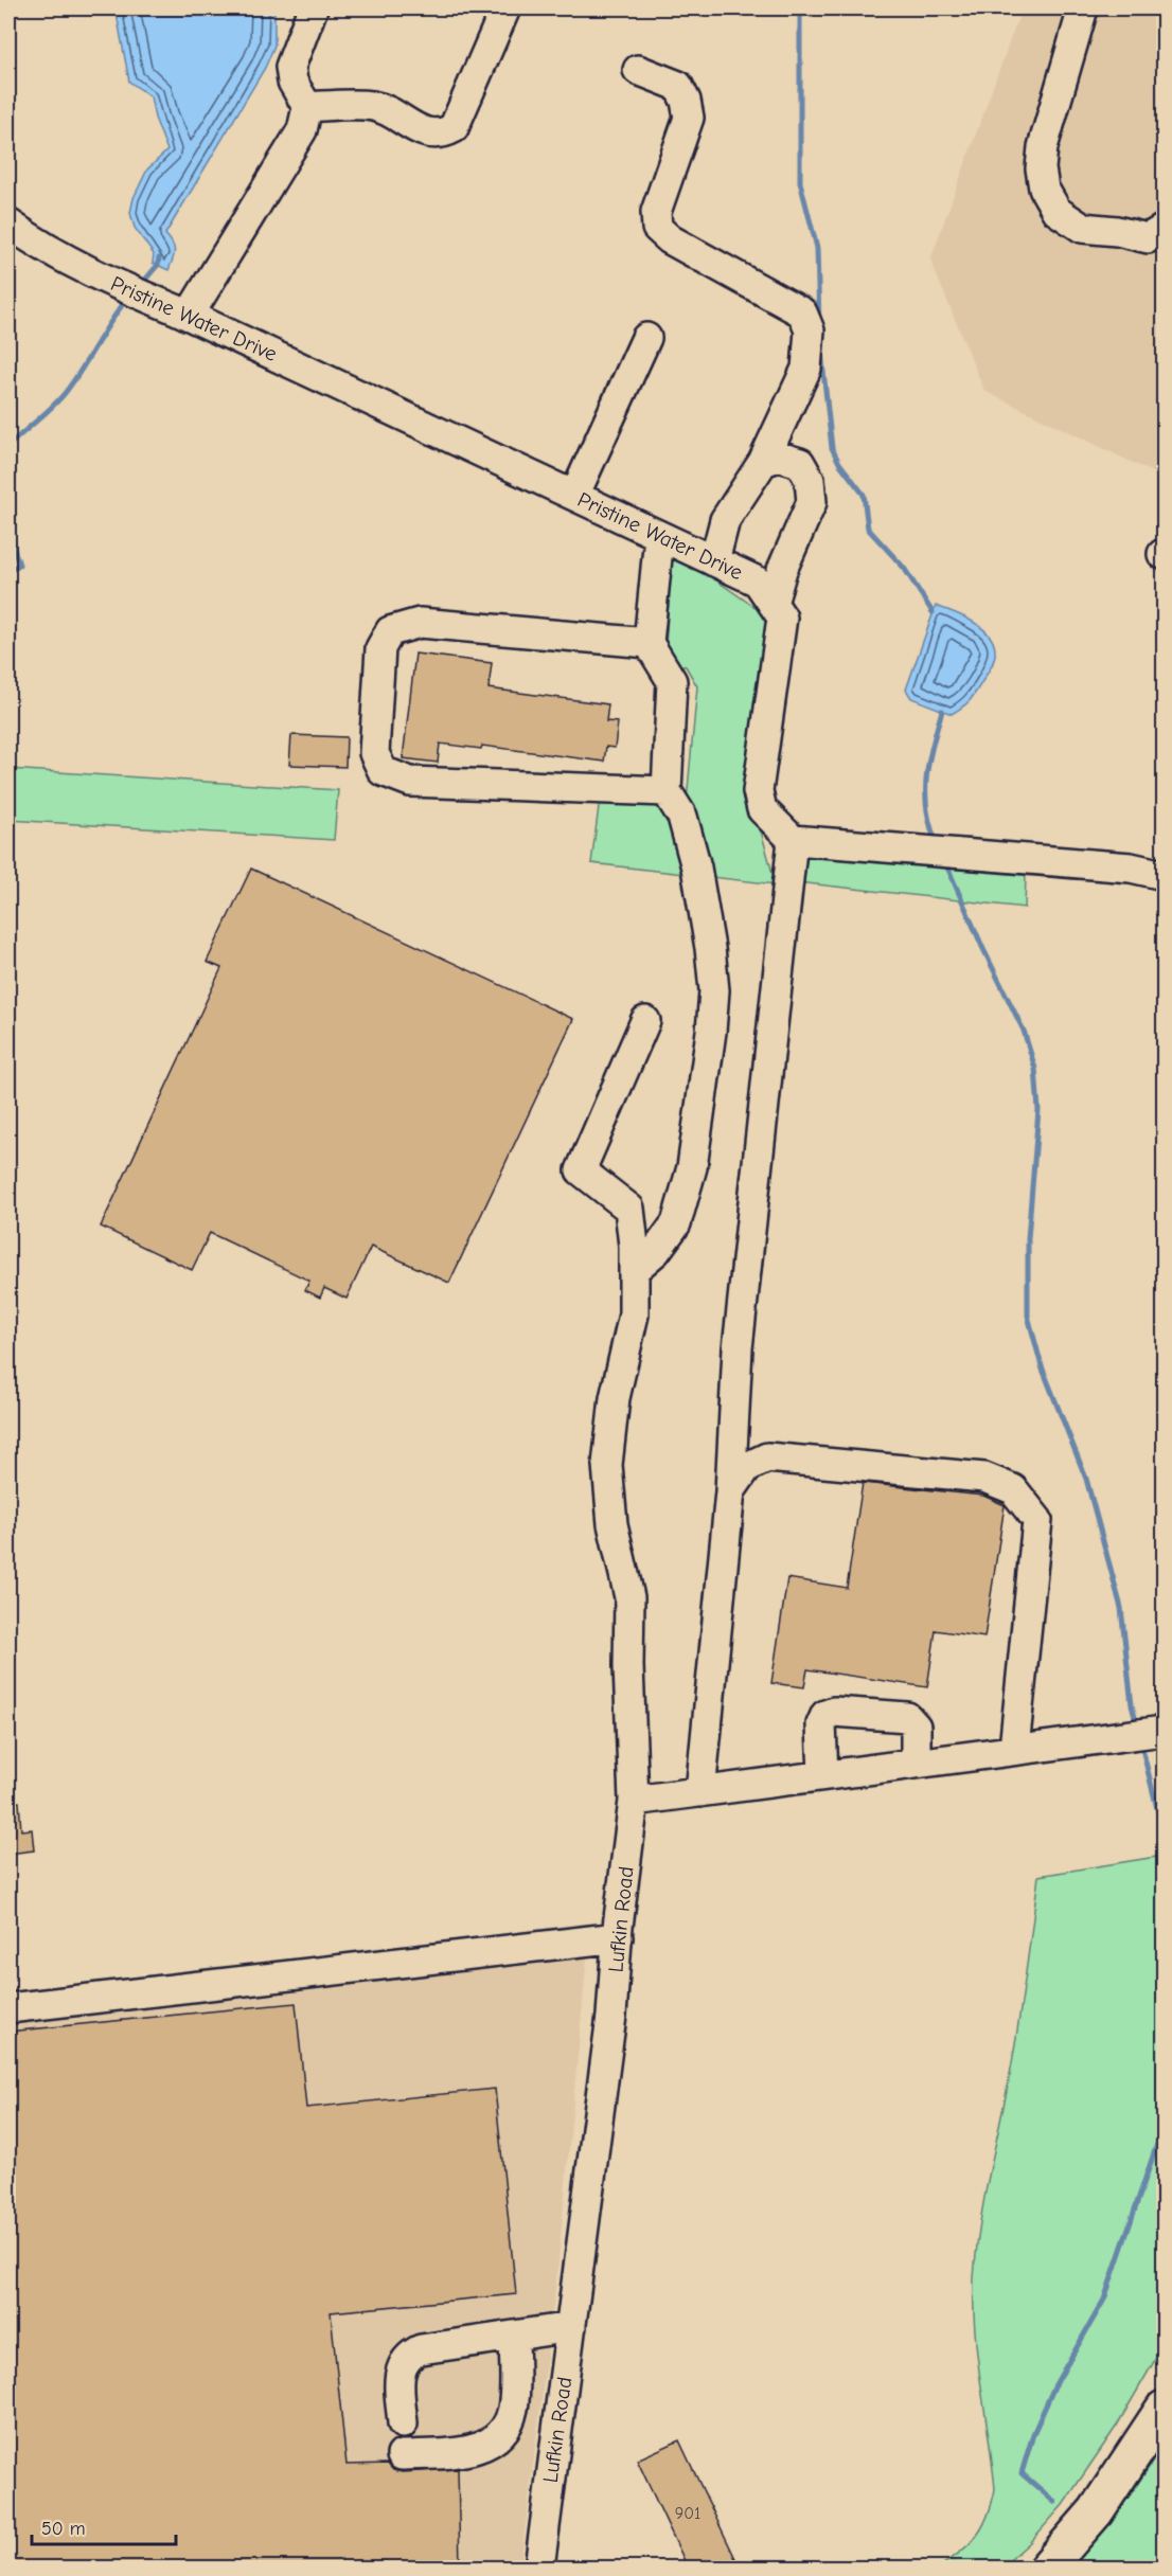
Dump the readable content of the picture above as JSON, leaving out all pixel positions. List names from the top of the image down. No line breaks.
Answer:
{"streets":{"street":["Pristine Water Drive","Lufkin Road"]},"house_numbers":["901"],"scale_bar":"50 m"}
